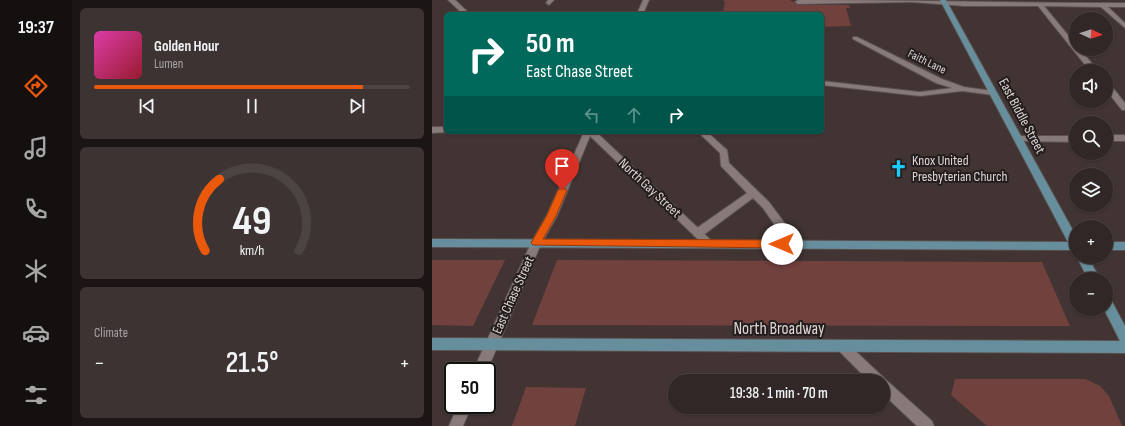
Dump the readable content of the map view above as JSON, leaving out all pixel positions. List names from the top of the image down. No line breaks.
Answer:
{"streets":{"main road":["East Biddle Street","North Broadway"],"street":["Faith Lane","North Gay Street","East Chase Street"]},"crossings":[["Faith Lane","East Biddle Street"],["East Chase Street","North Broadway"]],"places":{"church":["Knox United Presbyterian Church"]},"north":"right","page":{"tabs":"19:37","map_buttons":["+","−"],"turn":["50 m","East Chase Street"],"song":["Golden Hour","Lumen"],"tile":"Climate","heat":["−","21.5°","+"],"limit":"50","trip":"19:38 · 1 min · 70 m","gauge":["49","km/h"]}}
